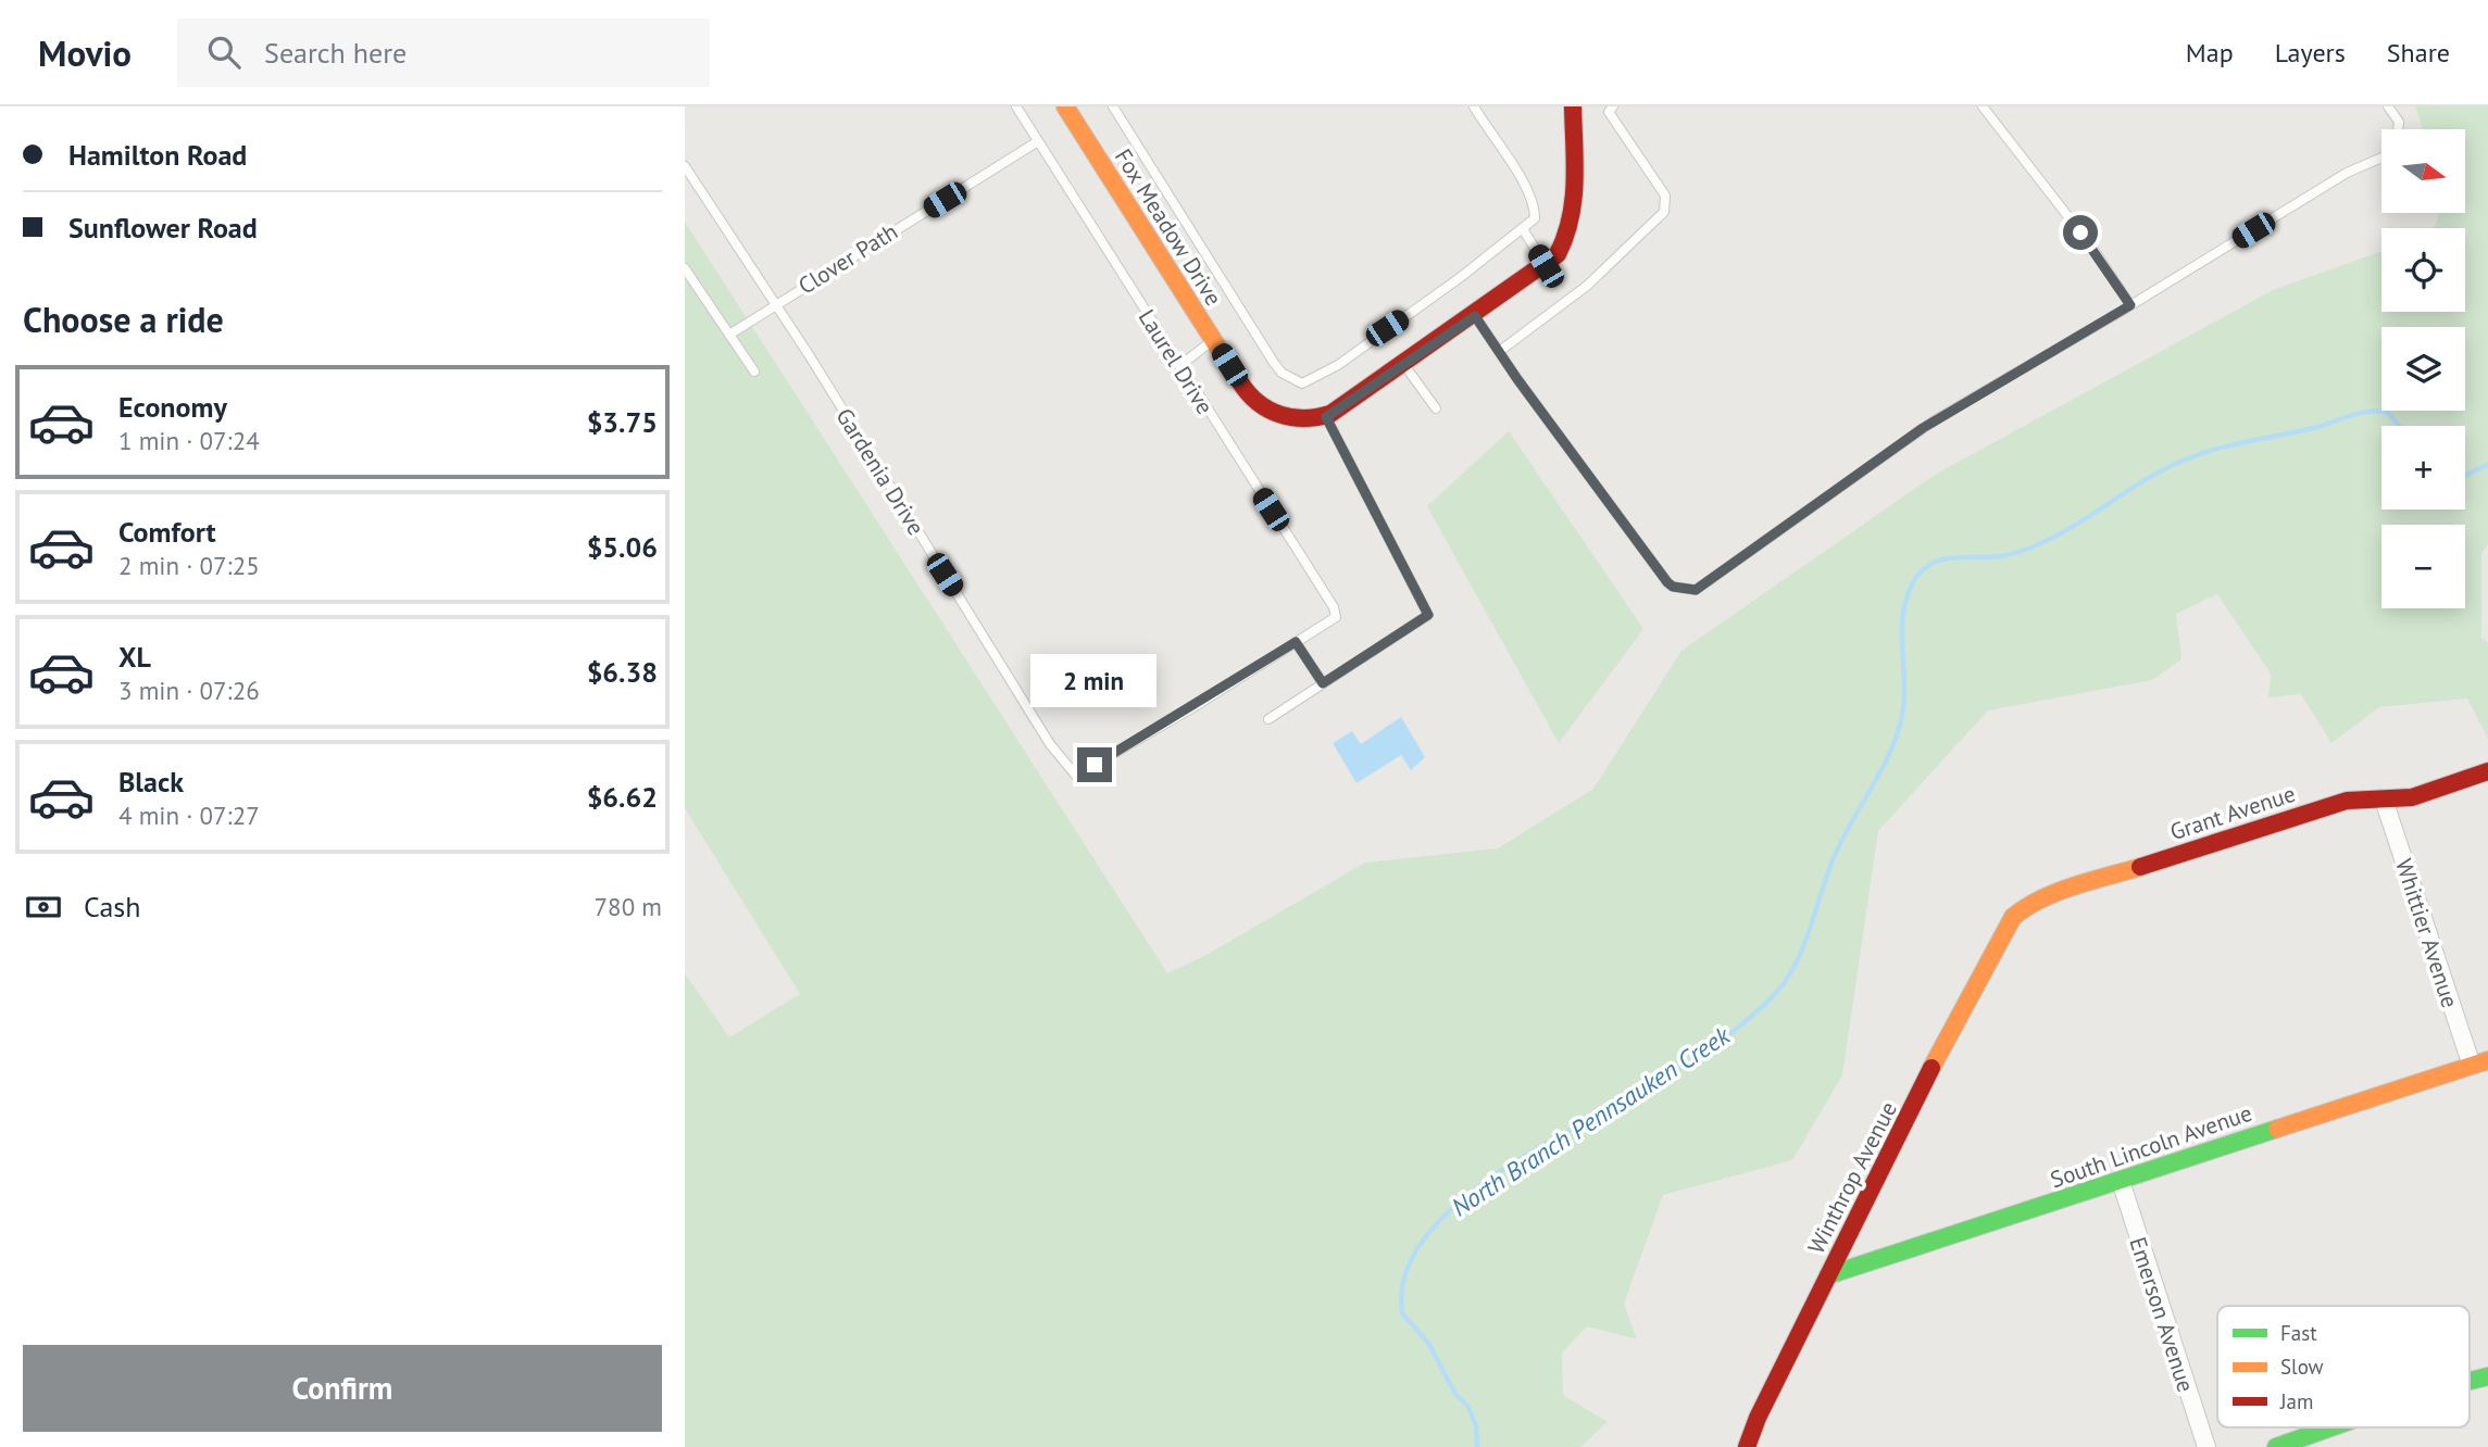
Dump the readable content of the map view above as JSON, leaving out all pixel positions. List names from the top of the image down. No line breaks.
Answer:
{"streets":{"street":["Fox Meadow Drive","Grant Avenue","Whittier Avenue","South Lincoln Avenue","Winthrop Avenue","Emerson Avenue"],"lane":["Clover Path","Laurel Drive","Gardenia Drive"]},"crossings":[["Clover Path","Laurel Drive"],["Clover Path","Gardenia Drive"],["Laurel Drive","Gardenia Drive"],["Grant Avenue","Whittier Avenue"],["Grant Avenue","Winthrop Avenue"],["Whittier Avenue","South Lincoln Avenue"],["South Lincoln Avenue","Winthrop Avenue"],["South Lincoln Avenue","Emerson Avenue"]],"water":["North Branch Pennsauken Creek"],"legend":["Fast","Slow","Jam"],"north":"right","page":{"header":"Movio","search":"Search here","nav":["Map","Layers","Share"],"banner":["Hamilton Road","Sunflower Road"],"map_buttons":["+","−"],"heading":"Choose a ride","list":[{"name":"Economy","note":"1 min · 07:24","value":"$3.75"},{"name":"Comfort","note":"2 min · 07:25","value":"$5.06"},{"name":"XL","note":"3 min · 07:26","value":"$6.38"},{"name":"Black","note":"4 min · 07:27","value":"$6.62"}],"bubble":"2 min","pay":["Cash","780 m"],"buttons":"Confirm"}}
